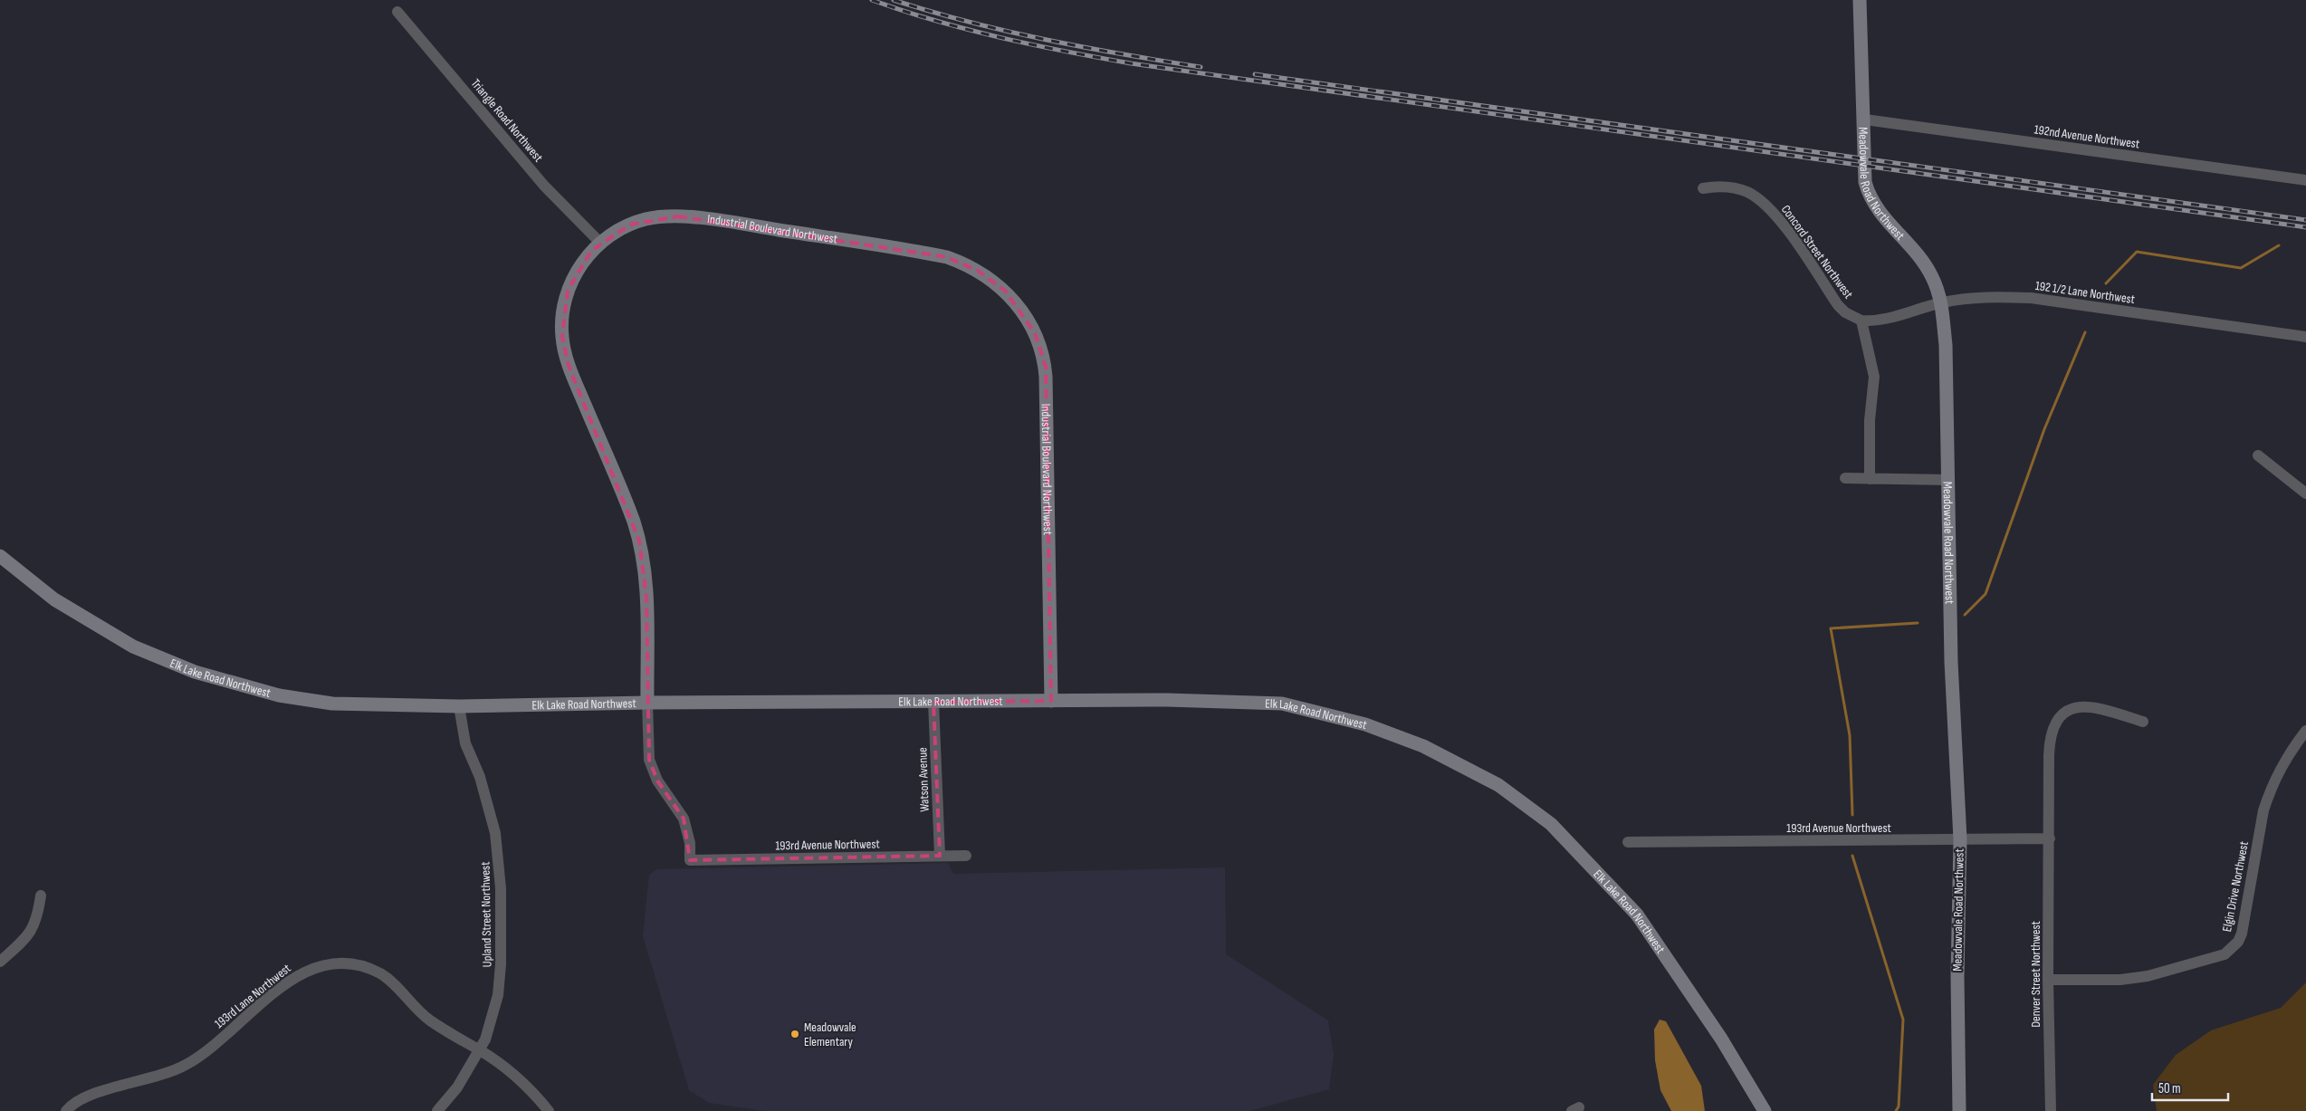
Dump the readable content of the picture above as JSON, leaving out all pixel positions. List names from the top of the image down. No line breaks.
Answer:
{"streets":{"street":["Triangle Road Northwest","192nd Avenue Northwest","Meadowvale Road Northwest","Industrial Boulevard Northwest","Concord Street Northwest","192 1/2 Lane Northwest","Elk Lake Road Northwest","Watson Avenue","193rd Avenue Northwest","Elgin Drive Northwest","Upland Street Northwest","Denver Street Northwest","193rd Lane Northwest"]},"crossings":[["Triangle Road Northwest","Industrial Boulevard Northwest"],["192nd Avenue Northwest","Meadowvale Road Northwest"],["Meadowvale Road Northwest","192 1/2 Lane Northwest"],["Meadowvale Road Northwest","193rd Avenue Northwest"],["Industrial Boulevard Northwest","Elk Lake Road Northwest"],["Industrial Boulevard Northwest","193rd Avenue Northwest"],["Concord Street Northwest","192 1/2 Lane Northwest"],["Elk Lake Road Northwest","Watson Avenue"],["Elk Lake Road Northwest","193rd Avenue Northwest"],["Elk Lake Road Northwest","Upland Street Northwest"],["Watson Avenue","193rd Avenue Northwest"],["193rd Avenue Northwest","Denver Street Northwest"],["Elgin Drive Northwest","Denver Street Northwest"],["Upland Street Northwest","193rd Lane Northwest"]],"places":["Meadowvale Elementary"],"scale_bar":"50 m"}
